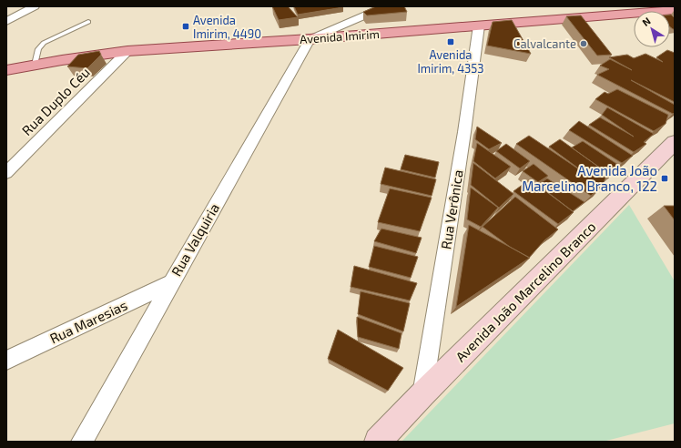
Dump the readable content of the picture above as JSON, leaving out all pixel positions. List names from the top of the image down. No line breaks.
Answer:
{"streets":{"main road":["Avenida Imirim"],"street":["Rua Duplo Céu","Rua Verônica","Rua Valquiria","Avenida João Marcelino Branco","Rua Maresias"]},"crossings":[["Avenida Imirim","Rua Duplo Céu"],["Avenida Imirim","Rua Verônica"],["Avenida Imirim","Rua Valquiria"],["Rua Verônica","Avenida João Marcelino Branco"],["Rua Valquiria","Rua Maresias"]],"places":{"transit":["Avenida Imirim, 4490","Avenida Imirim, 4353","Avenida João Marcelino Branco, 122"],"other":["Calvalcante"]},"north":"top left"}
